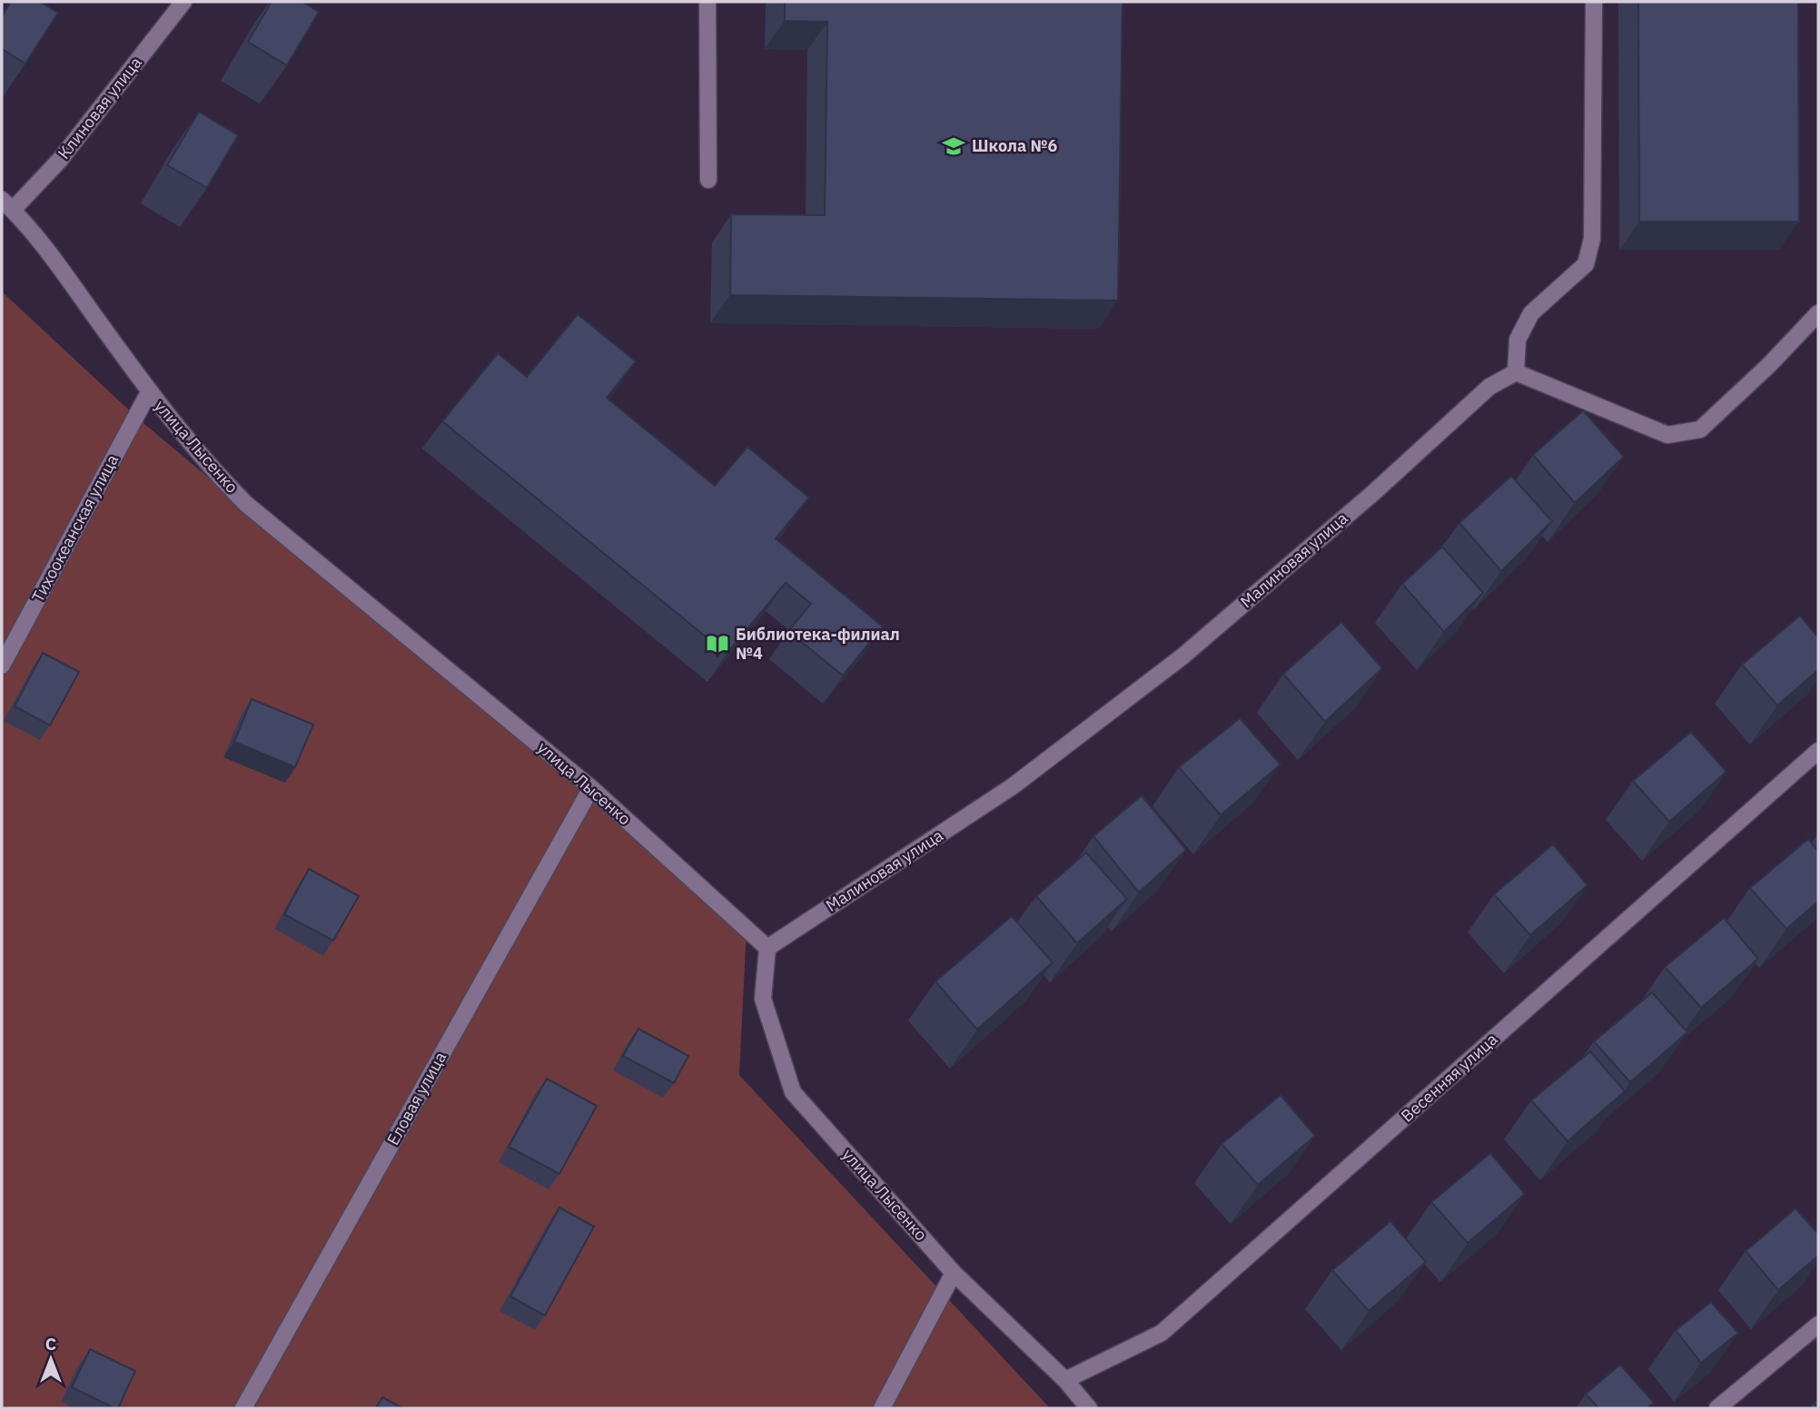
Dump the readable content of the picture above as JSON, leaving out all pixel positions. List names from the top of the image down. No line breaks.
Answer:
{"streets":{"street":["Клиновая улица","улица Лысенко","Тихоокеанская улица","Малиновая улица","Весенняя улица","Еловая улица"]},"crossings":[["Клиновая улица","улица Лысенко"],["улица Лысенко","Тихоокеанская улица"],["улица Лысенко","Малиновая улица"],["улица Лысенко","Весенняя улица"],["улица Лысенко","Еловая улица"]],"places":{"school or university":["Школа №6"],"library":["Библиотека-филиал №4"]},"north":"top"}
